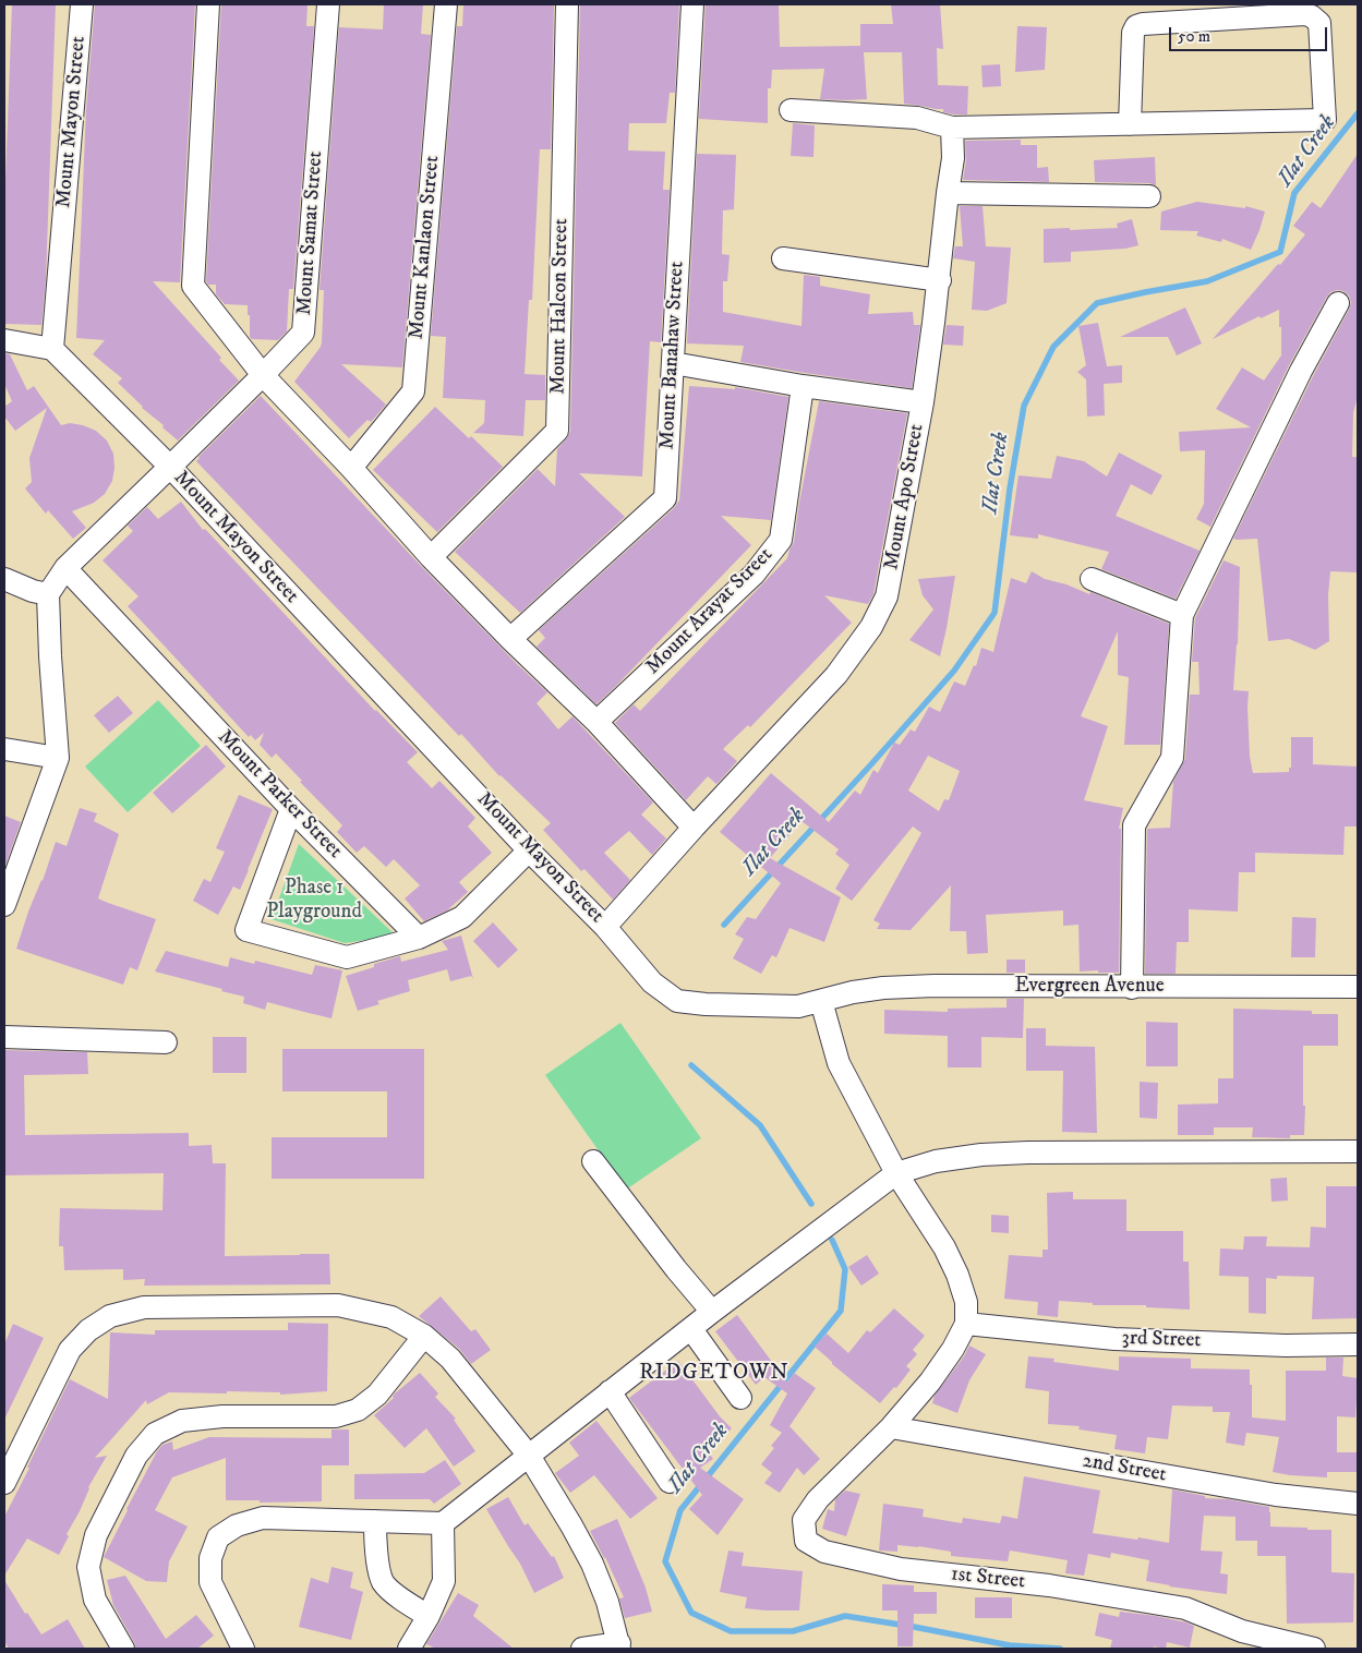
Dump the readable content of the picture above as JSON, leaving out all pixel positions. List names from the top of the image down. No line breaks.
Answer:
{"streets":{"street":["Mount Mayon Street","Mount Samat Street","Mount Kanlaon Street","Mount Halcon Street","Mount Banahaw Street","Mount Apo Street","Mount Arayat Street","Mount Parker Street","Evergreen Avenue","3rd Street","2nd Street","1st Street"]},"crossings":[["Mount Mayon Street","Mount Samat Street"],["Mount Mayon Street","Mount Apo Street"],["Mount Mayon Street","Evergreen Avenue"],["Mount Samat Street","Mount Parker Street"],["2nd Street","1st Street"]],"districts":["RIDGETOWN"],"water":["Ilat Creek"],"parks":["Phase 1 Playground"],"scale_bar":"50 m"}
